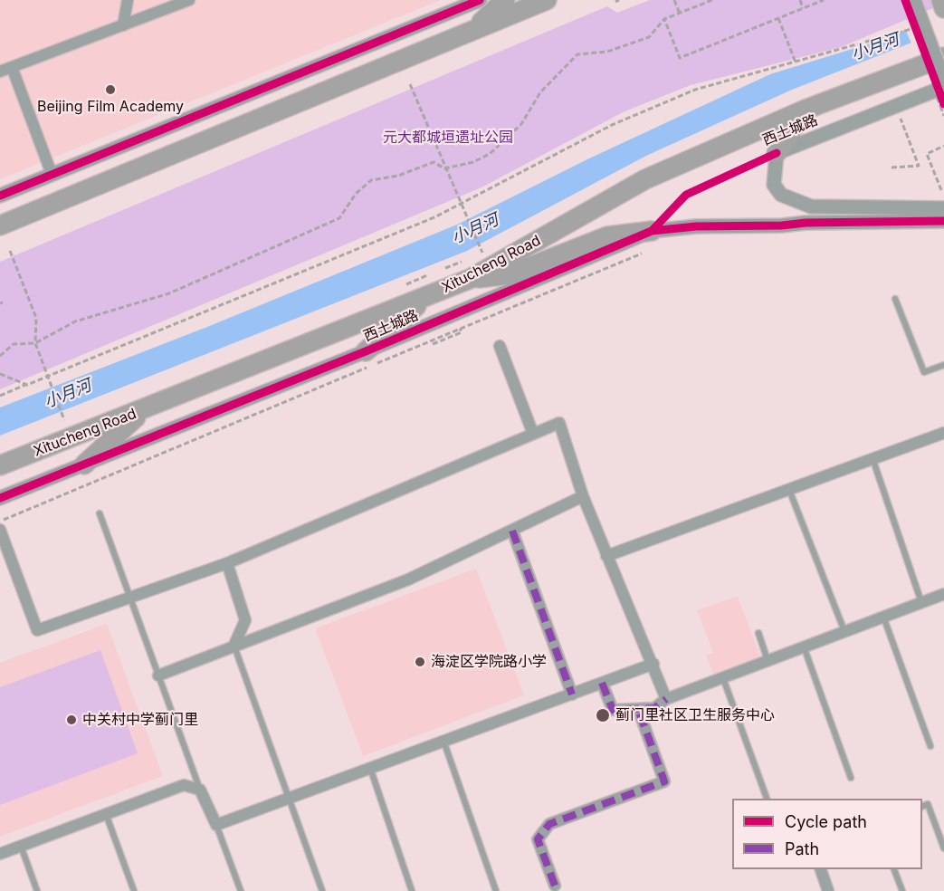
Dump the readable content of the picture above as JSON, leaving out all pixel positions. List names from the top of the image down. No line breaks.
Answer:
{"streets":{"highway":["Xitucheng Road"],"street":["西土城路"]},"water":["小月河"],"parks":["元大都城垣遗址公园"],"places":["Beijing Film Academy","海淀区学院路小学","蓟门里社区卫生服务中心","中关村中学蓟门里"],"legend":["Cycle path","Path"]}
